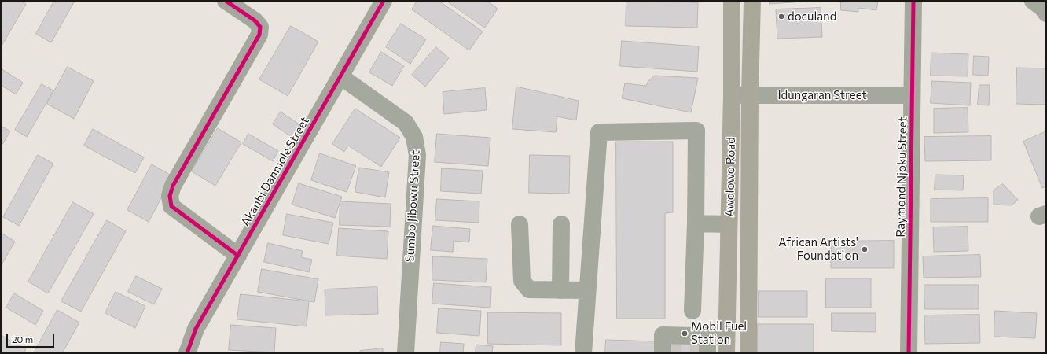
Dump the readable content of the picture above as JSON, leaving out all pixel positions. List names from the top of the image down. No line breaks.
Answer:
{"streets":{"main road":["Awolowo Road"],"street":["Idungaran Street","Akanbi Danmole Street","Raymond Njoku Street","Sumbo Jibowu Street"]},"crossings":[["Idungaran Street","Awolowo Road"],["Idungaran Street","Raymond Njoku Street"],["Akanbi Danmole Street","Sumbo Jibowu Street"]],"places":["doculand","African Artists' Foundation","Mobil Fuel Station"],"scale_bar":"20 m"}
